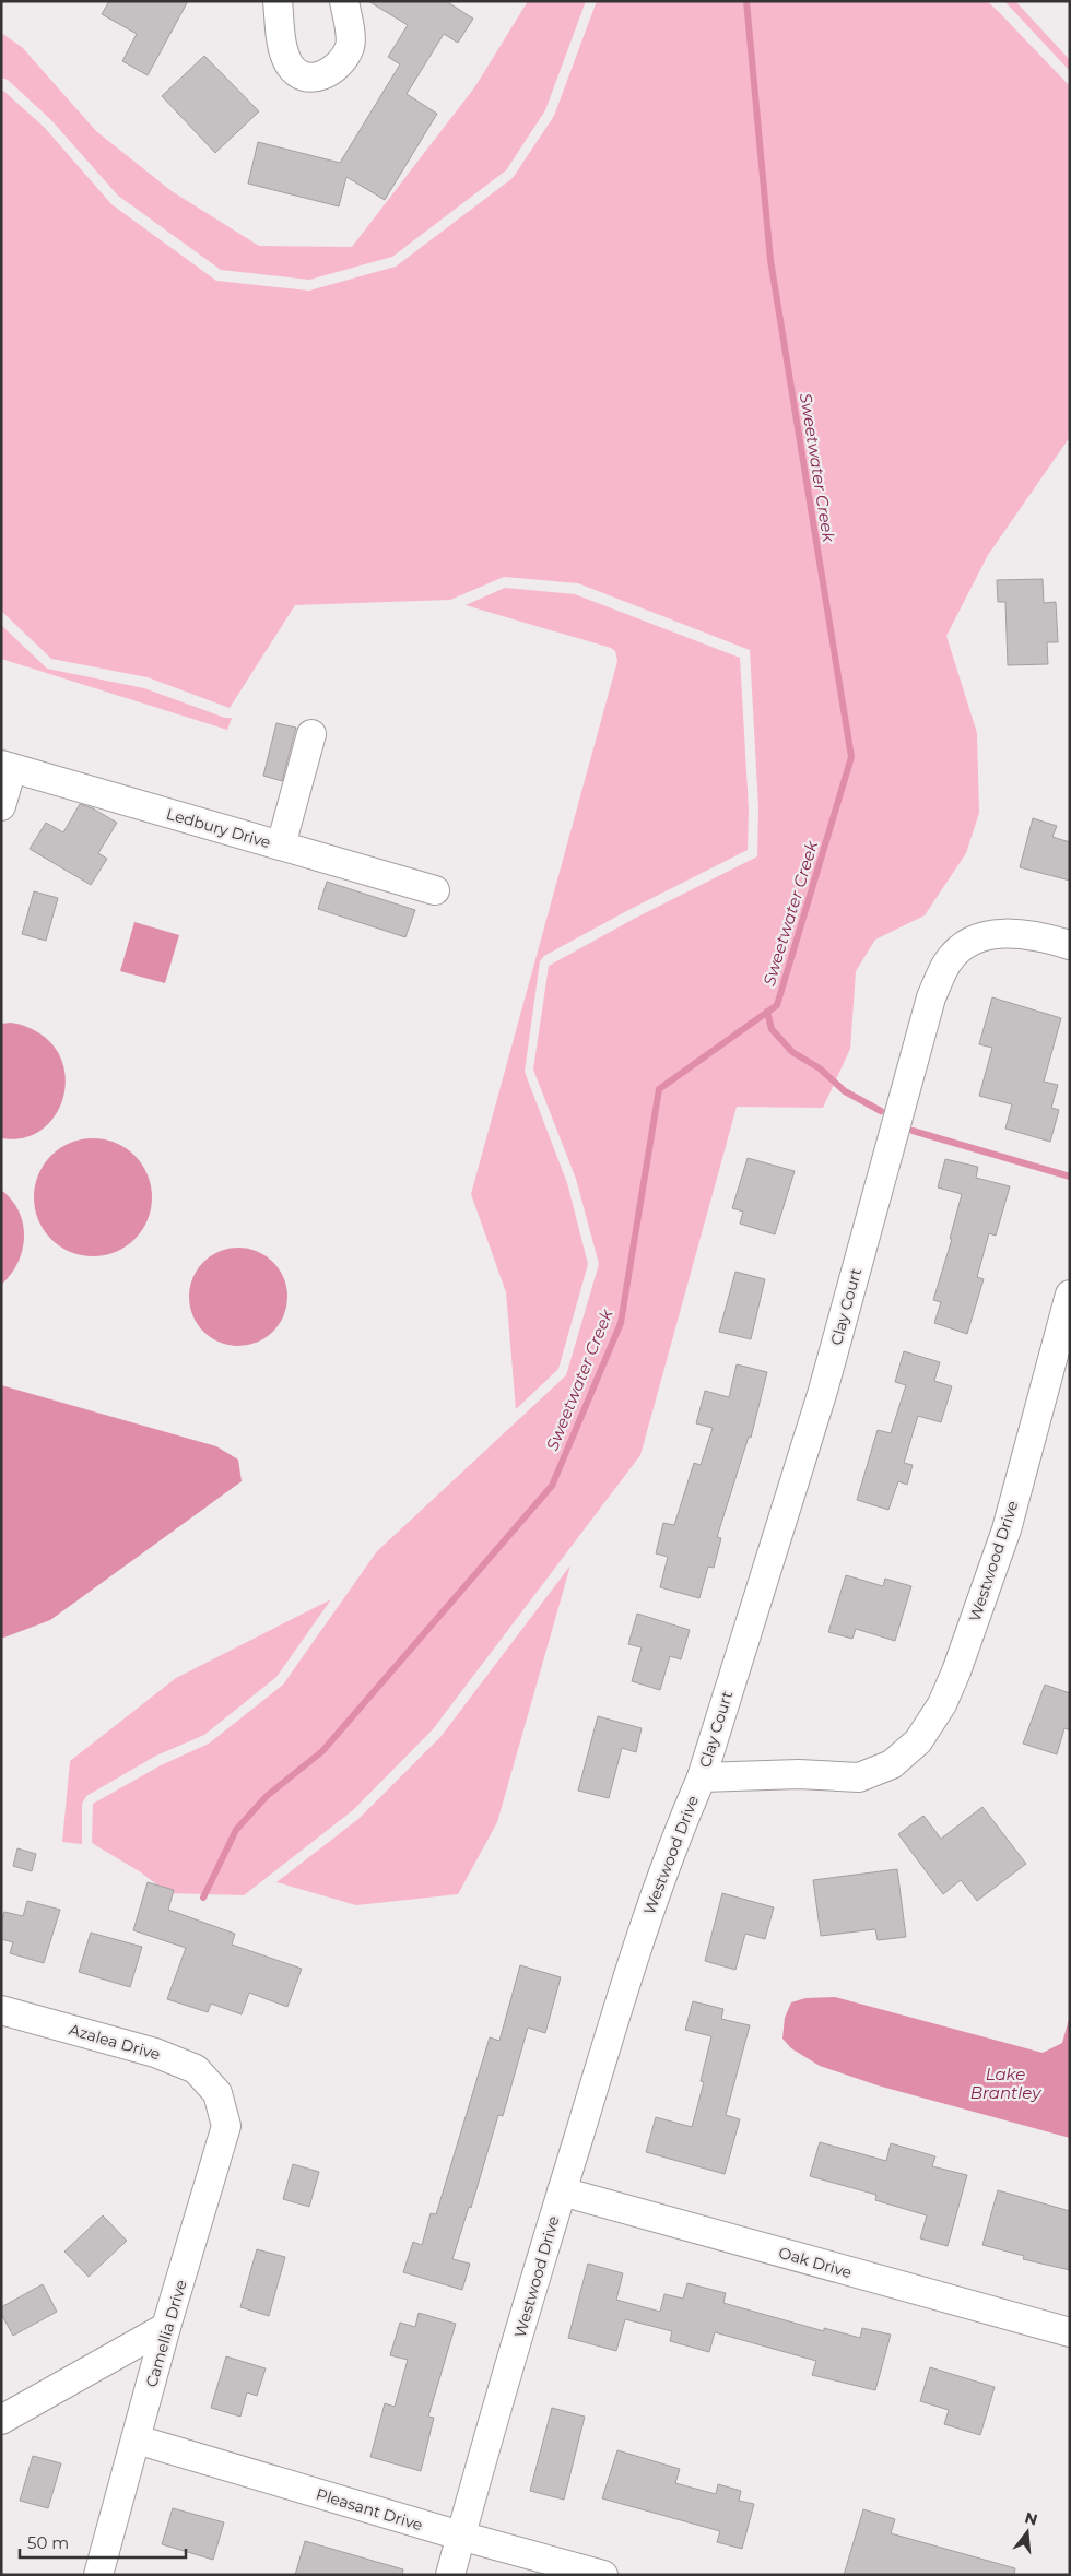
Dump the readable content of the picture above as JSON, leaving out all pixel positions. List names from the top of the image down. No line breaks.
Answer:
{"streets":{"street":["Ledbury Drive","Clay Court","Westwood Drive","Azalea Drive","Oak Drive","Camellia Drive","Pleasant Drive"]},"crossings":[["Clay Court","Westwood Drive"],["Westwood Drive","Oak Drive"],["Westwood Drive","Pleasant Drive"],["Azalea Drive","Camellia Drive"],["Camellia Drive","Pleasant Drive"]],"water":["Sweetwater Creek","Lake Brantley"],"scale_bar":"50 m","north":"top"}
